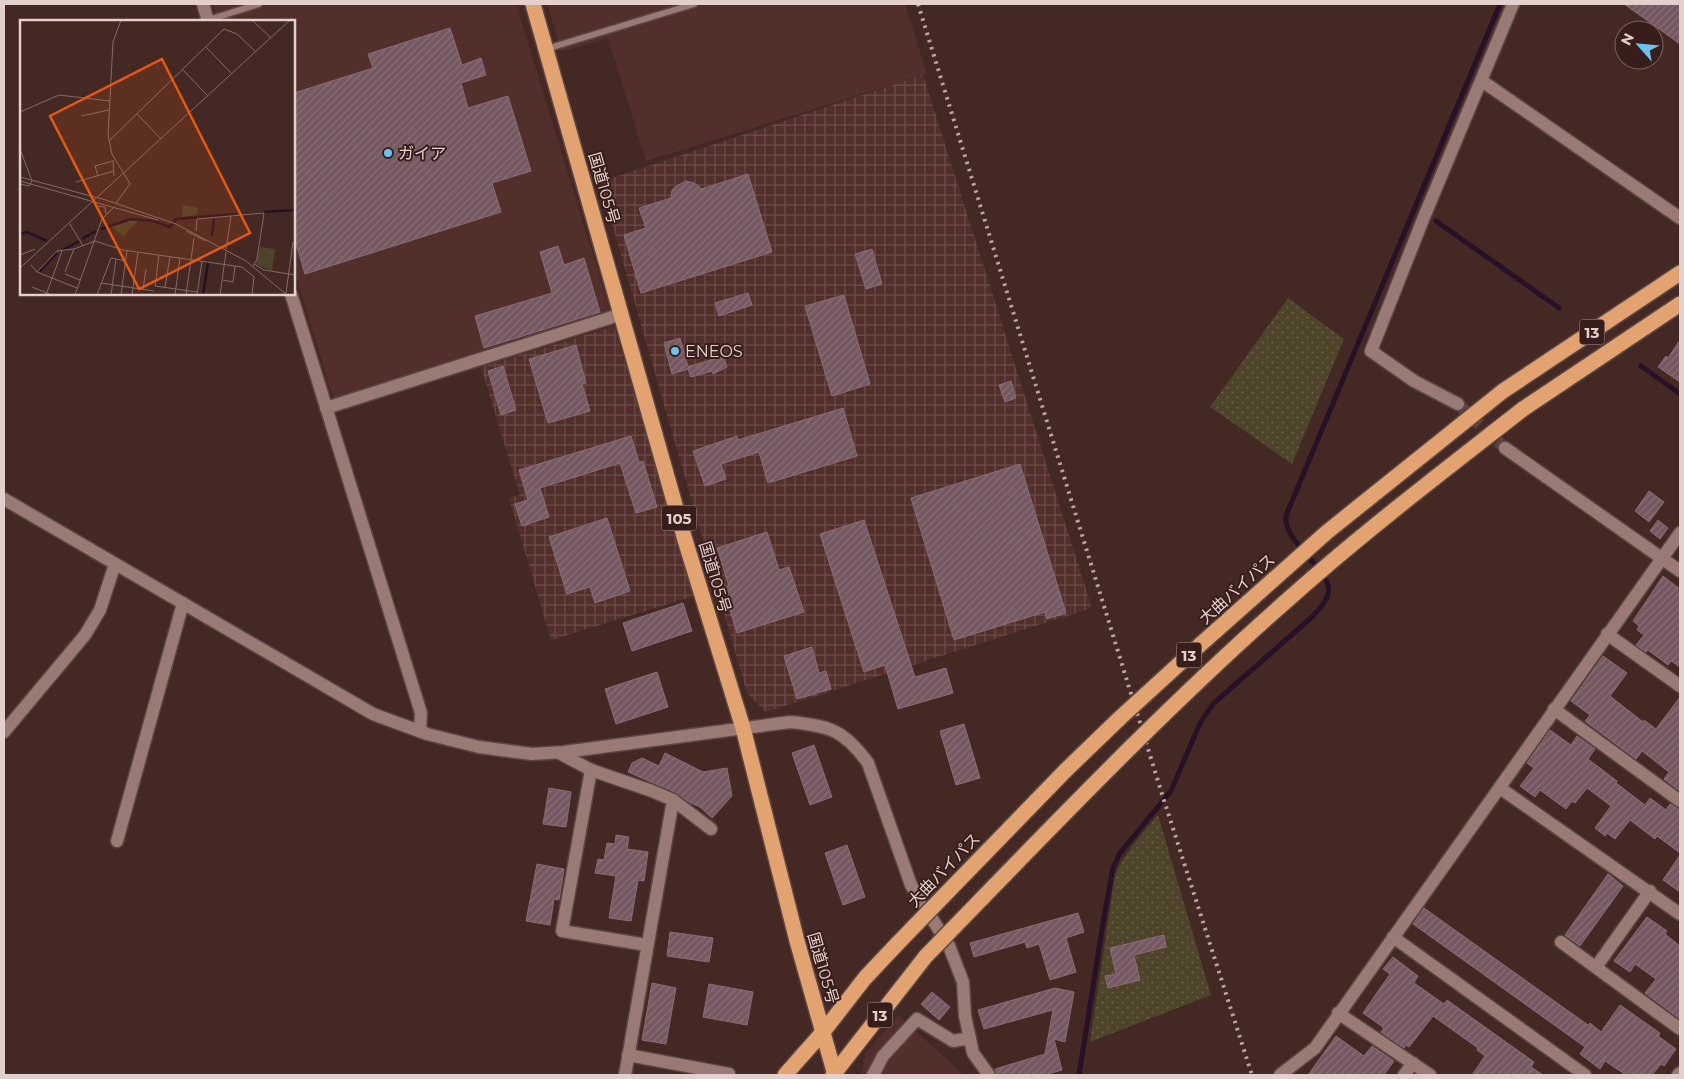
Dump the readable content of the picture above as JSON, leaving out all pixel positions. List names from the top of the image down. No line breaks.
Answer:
{"streets":{"highway":["国道105号","13","105","大曲バイパス"]},"crossings":[["国道105号","13"],["国道105号","大曲バイパス"]],"places":["ガイア","ENEOS"],"north":"top left"}
